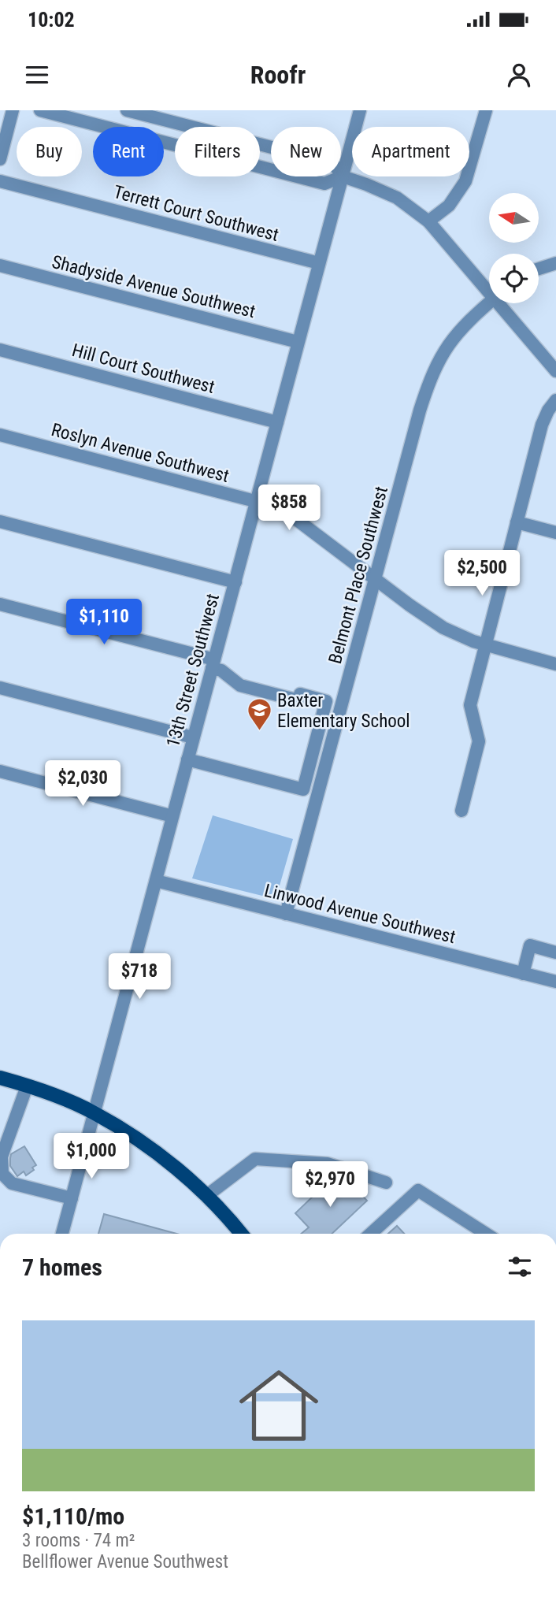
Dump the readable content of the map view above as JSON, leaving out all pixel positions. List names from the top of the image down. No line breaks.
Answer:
{"streets":{"street":["Terrett Court Southwest","Shadyside Avenue Southwest","Hill Court Southwest","Roslyn Avenue Southwest","Belmont Place Southwest","13th Street Southwest","Linwood Avenue Southwest"]},"crossings":[["Terrett Court Southwest","13th Street Southwest"],["Shadyside Avenue Southwest","13th Street Southwest"],["Hill Court Southwest","13th Street Southwest"],["Roslyn Avenue Southwest","Belmont Place Southwest"],["Roslyn Avenue Southwest","13th Street Southwest"],["Belmont Place Southwest","Linwood Avenue Southwest"],["13th Street Southwest","Linwood Avenue Southwest"]],"places":{"school or university":["Baxter Elementary School"]},"north":"left","page":{"status":"10:02","header":"Roofr","chip":["Buy","Rent","Filters","New","Apartment"],"price":["$858","$2,500","$1,110","$2,030","$718","$1,000","$2,970"],"heading":"7 homes","list":[{"name":"$1,110/mo","note":"3 rooms · 74 m² · Bellflower Avenue Southwest"}]}}
